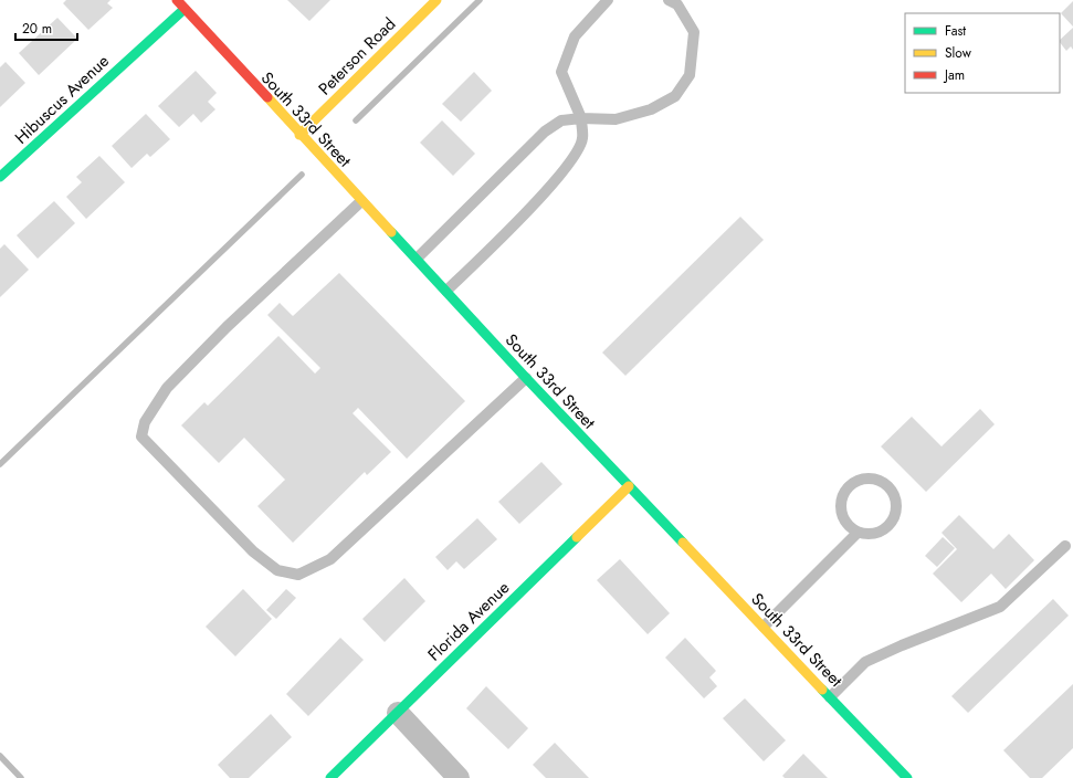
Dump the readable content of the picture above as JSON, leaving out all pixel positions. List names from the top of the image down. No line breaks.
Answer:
{"streets":{"street":["Peterson Road","Hibuscus Avenue","South 33rd Street","Florida Avenue"]},"crossings":[["Peterson Road","South 33rd Street"],["Hibuscus Avenue","South 33rd Street"],["South 33rd Street","Florida Avenue"]],"legend":["Fast","Slow","Jam"],"scale_bar":"20 m"}
